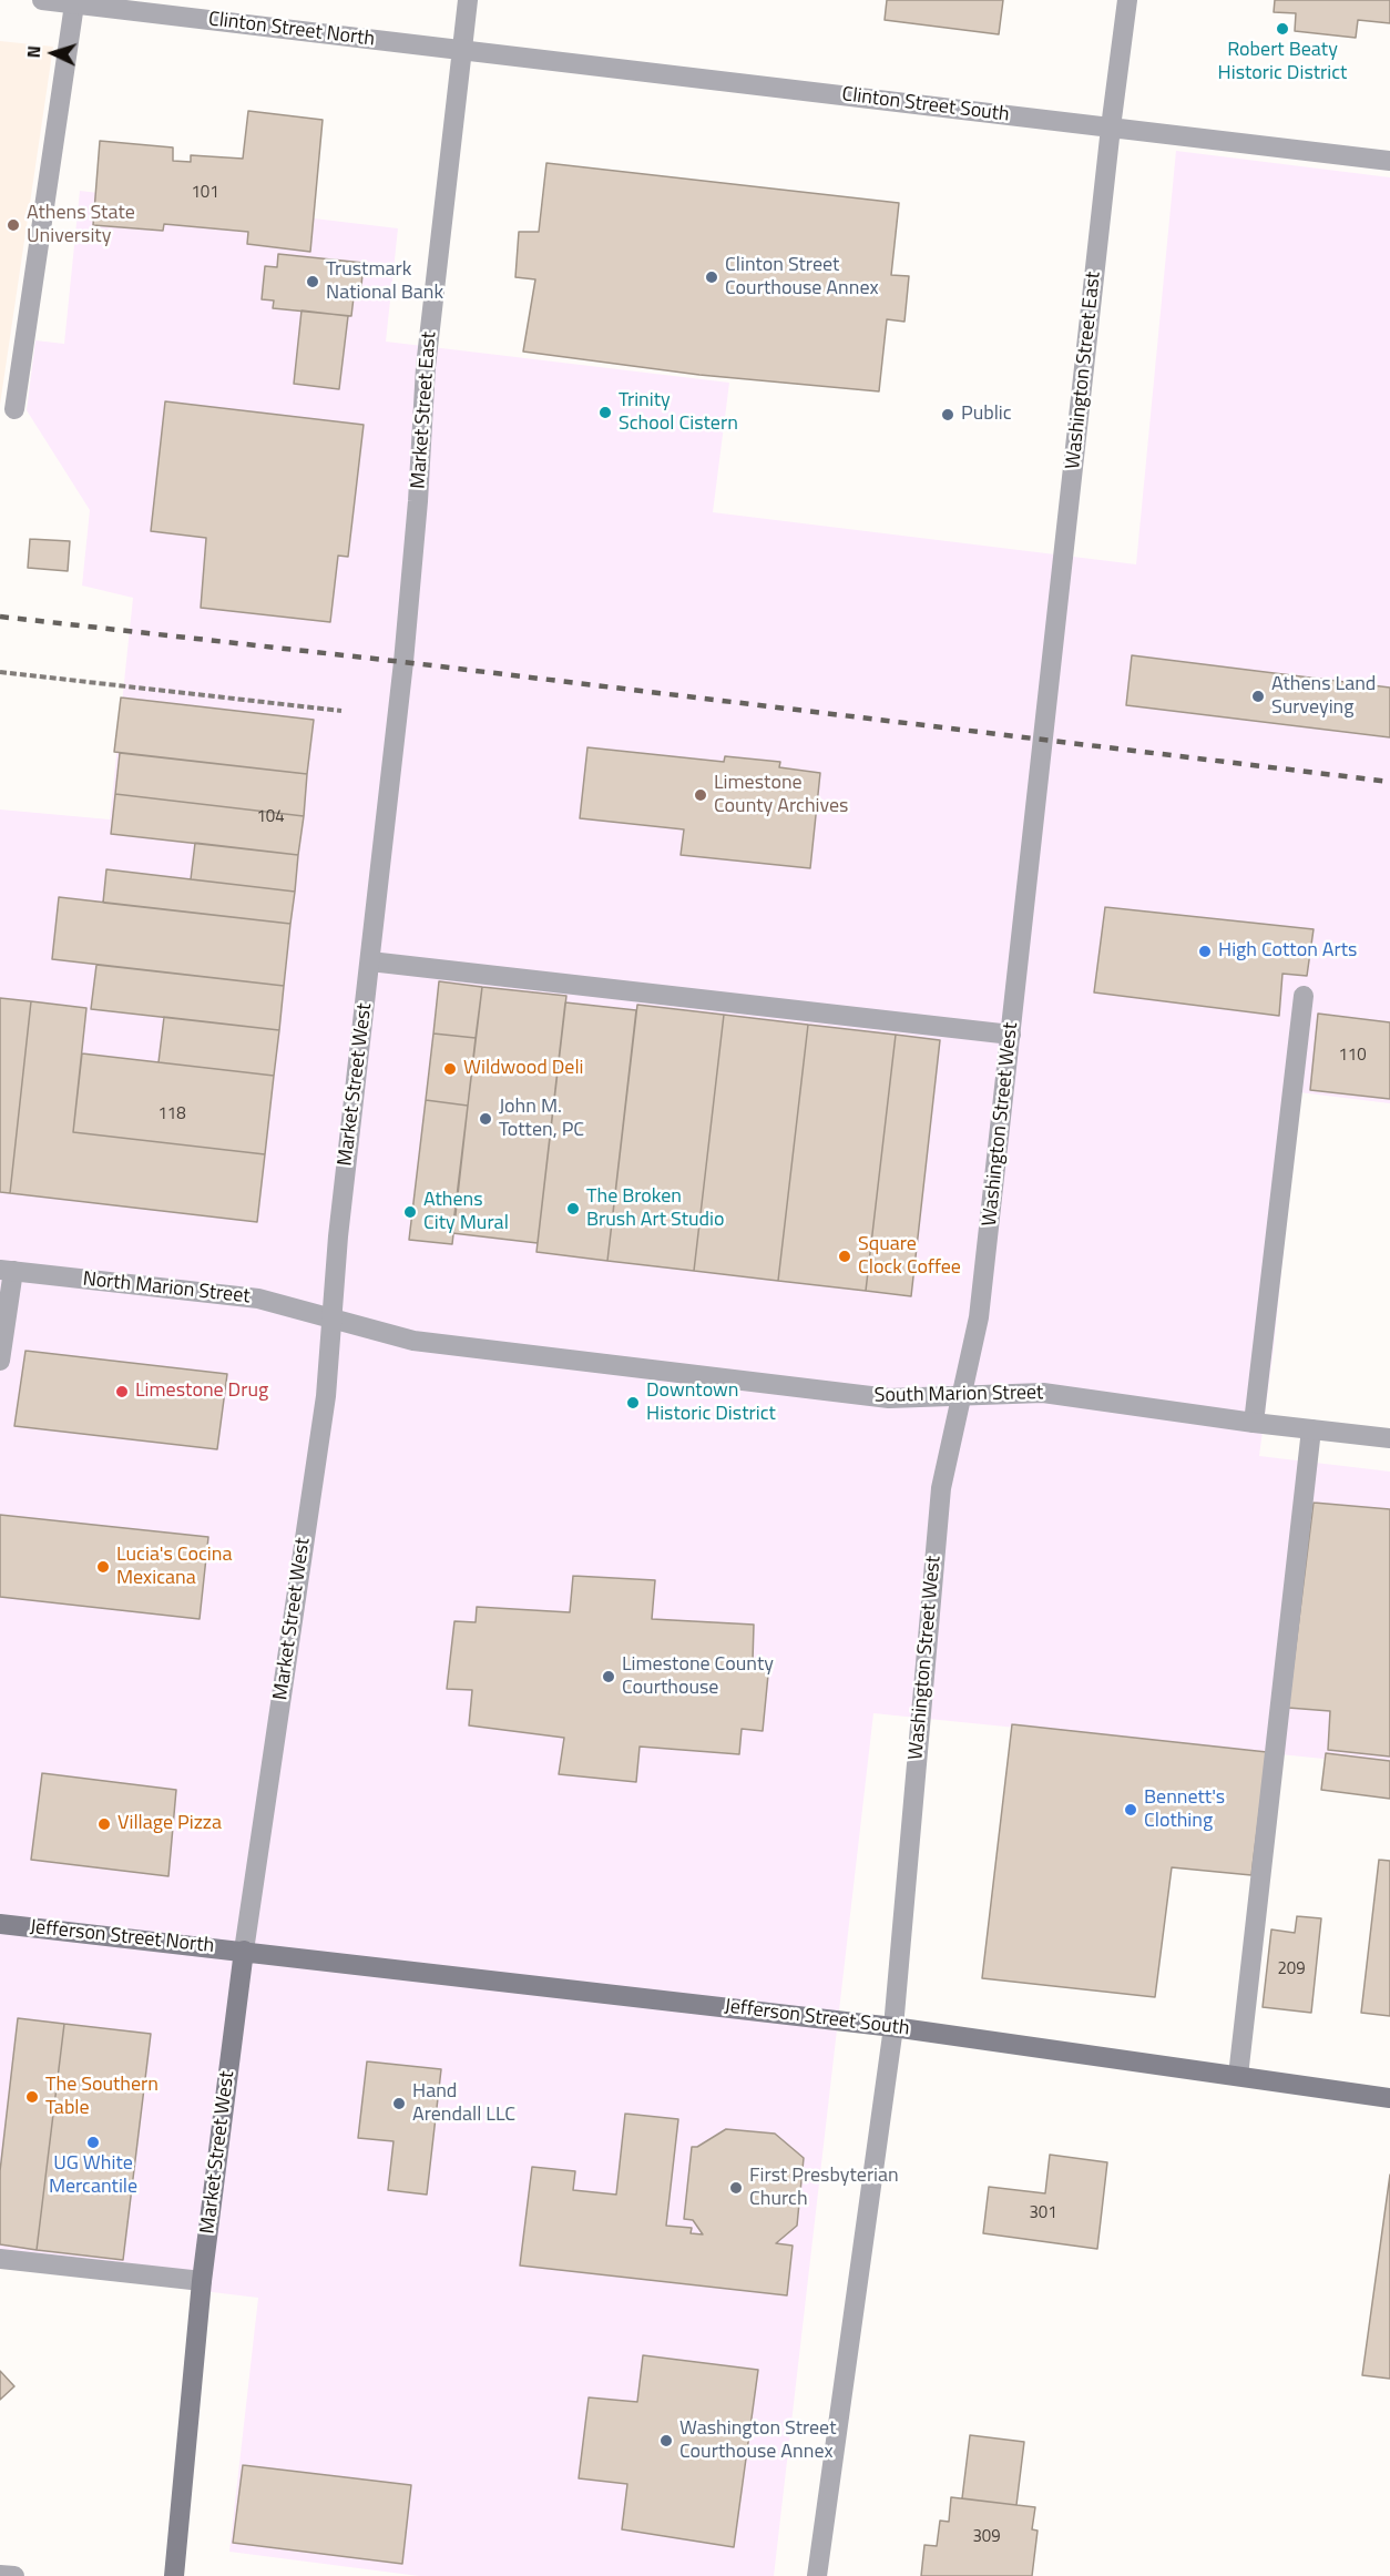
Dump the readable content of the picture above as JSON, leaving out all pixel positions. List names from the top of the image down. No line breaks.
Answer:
{"streets":{"main road":["Market Street West","Jefferson Street North","Jefferson Street South"],"street":["Clinton Street North","Clinton Street South","Washington Street East","Market Street East","Washington Street West","North Marion Street","South Marion Street"]},"crossings":[["Clinton Street North","Clinton Street South"],["Clinton Street North","Market Street East"],["Clinton Street South","Washington Street East"],["Clinton Street South","Market Street East"],["Washington Street East","Washington Street West"],["Market Street East","Market Street West"],["Market Street West","North Marion Street"],["Market Street West","South Marion Street"],["Market Street West","Jefferson Street North"],["Market Street West","Jefferson Street South"],["Washington Street West","South Marion Street"],["Washington Street West","Jefferson Street South"],["North Marion Street","South Marion Street"],["Jefferson Street North","Jefferson Street South"]],"places":["Robert Beaty Historic District","Athens State University","Clinton Street Courthouse Annex","Trustmark National Bank","Trinity School Cistern","Public","Athens Land Surveying","Limestone County Archives","High Cotton Arts","Wildwood Deli","John M. Totten, PC","The Broken Brush Art Studio","Athens City Mural","Square Clock Coffee","Limestone Drug","Downtown Historic District","Lucia's Cocina Mexicana","Limestone County Courthouse","Bennett's Clothing","Village Pizza","The Southern Table","Hand Arendall LLC","UG White Mercantile","First Presbyterian Church","Washington Street Courthouse Annex"],"house_numbers":["101","104","110","118","209","301","309"],"north":"left"}
